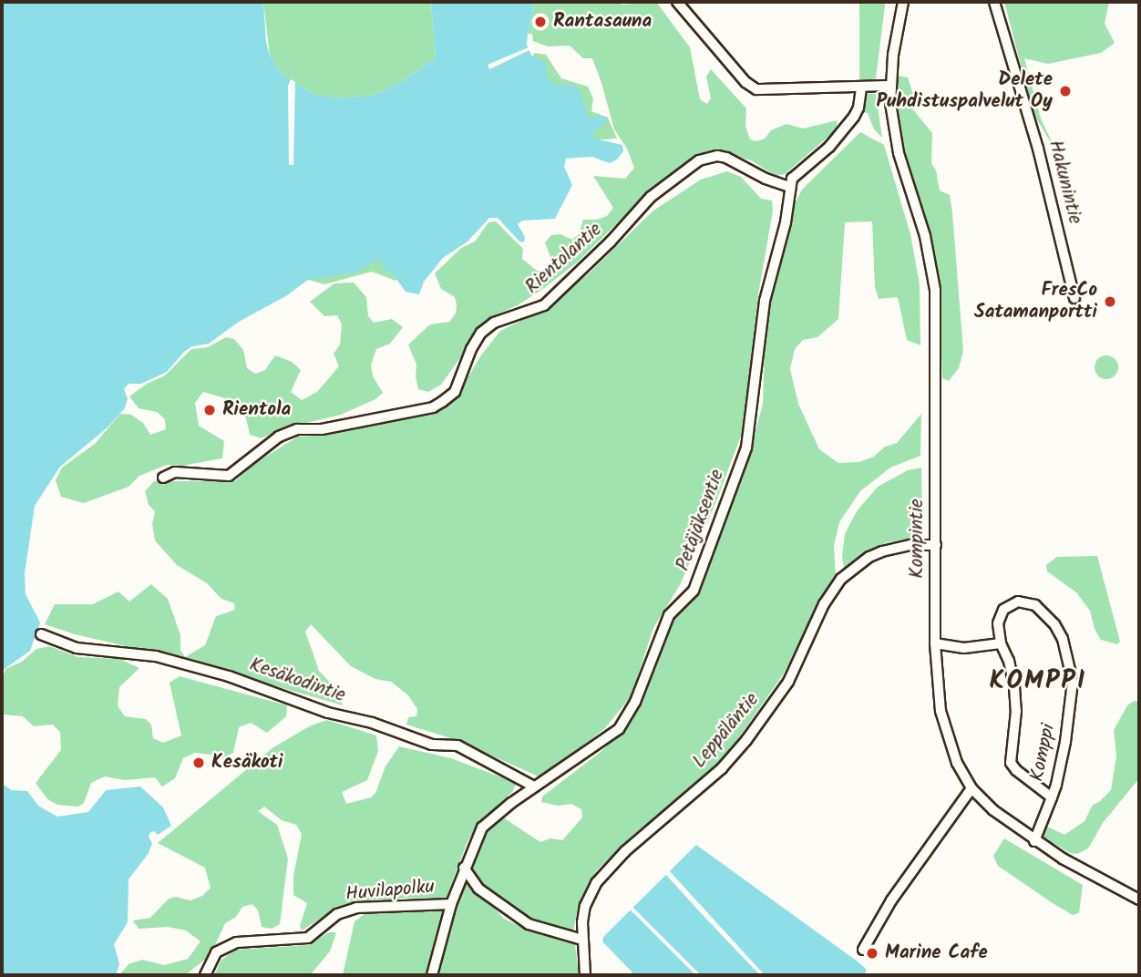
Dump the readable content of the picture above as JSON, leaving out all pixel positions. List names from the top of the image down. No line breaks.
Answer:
{"streets":{"street":["Hakunintie","Rientolantie","Petäjäksentie","Kompintie","Kesäkodintie","Leppäläntie","Komppi","Huvilapolku"]},"crossings":[["Rientolantie","Petäjäksentie"],["Petäjäksentie","Kesäkodintie"],["Petäjäksentie","Huvilapolku"],["Kompintie","Leppäläntie"],["Kompintie","Komppi"]],"districts":["KOMPPI"],"places":["Rantasauna","Delete Puhdistuspalvelut Oy","FresCo Satamanportti","Rientola","Kesäkoti","Marine Cafe"]}
